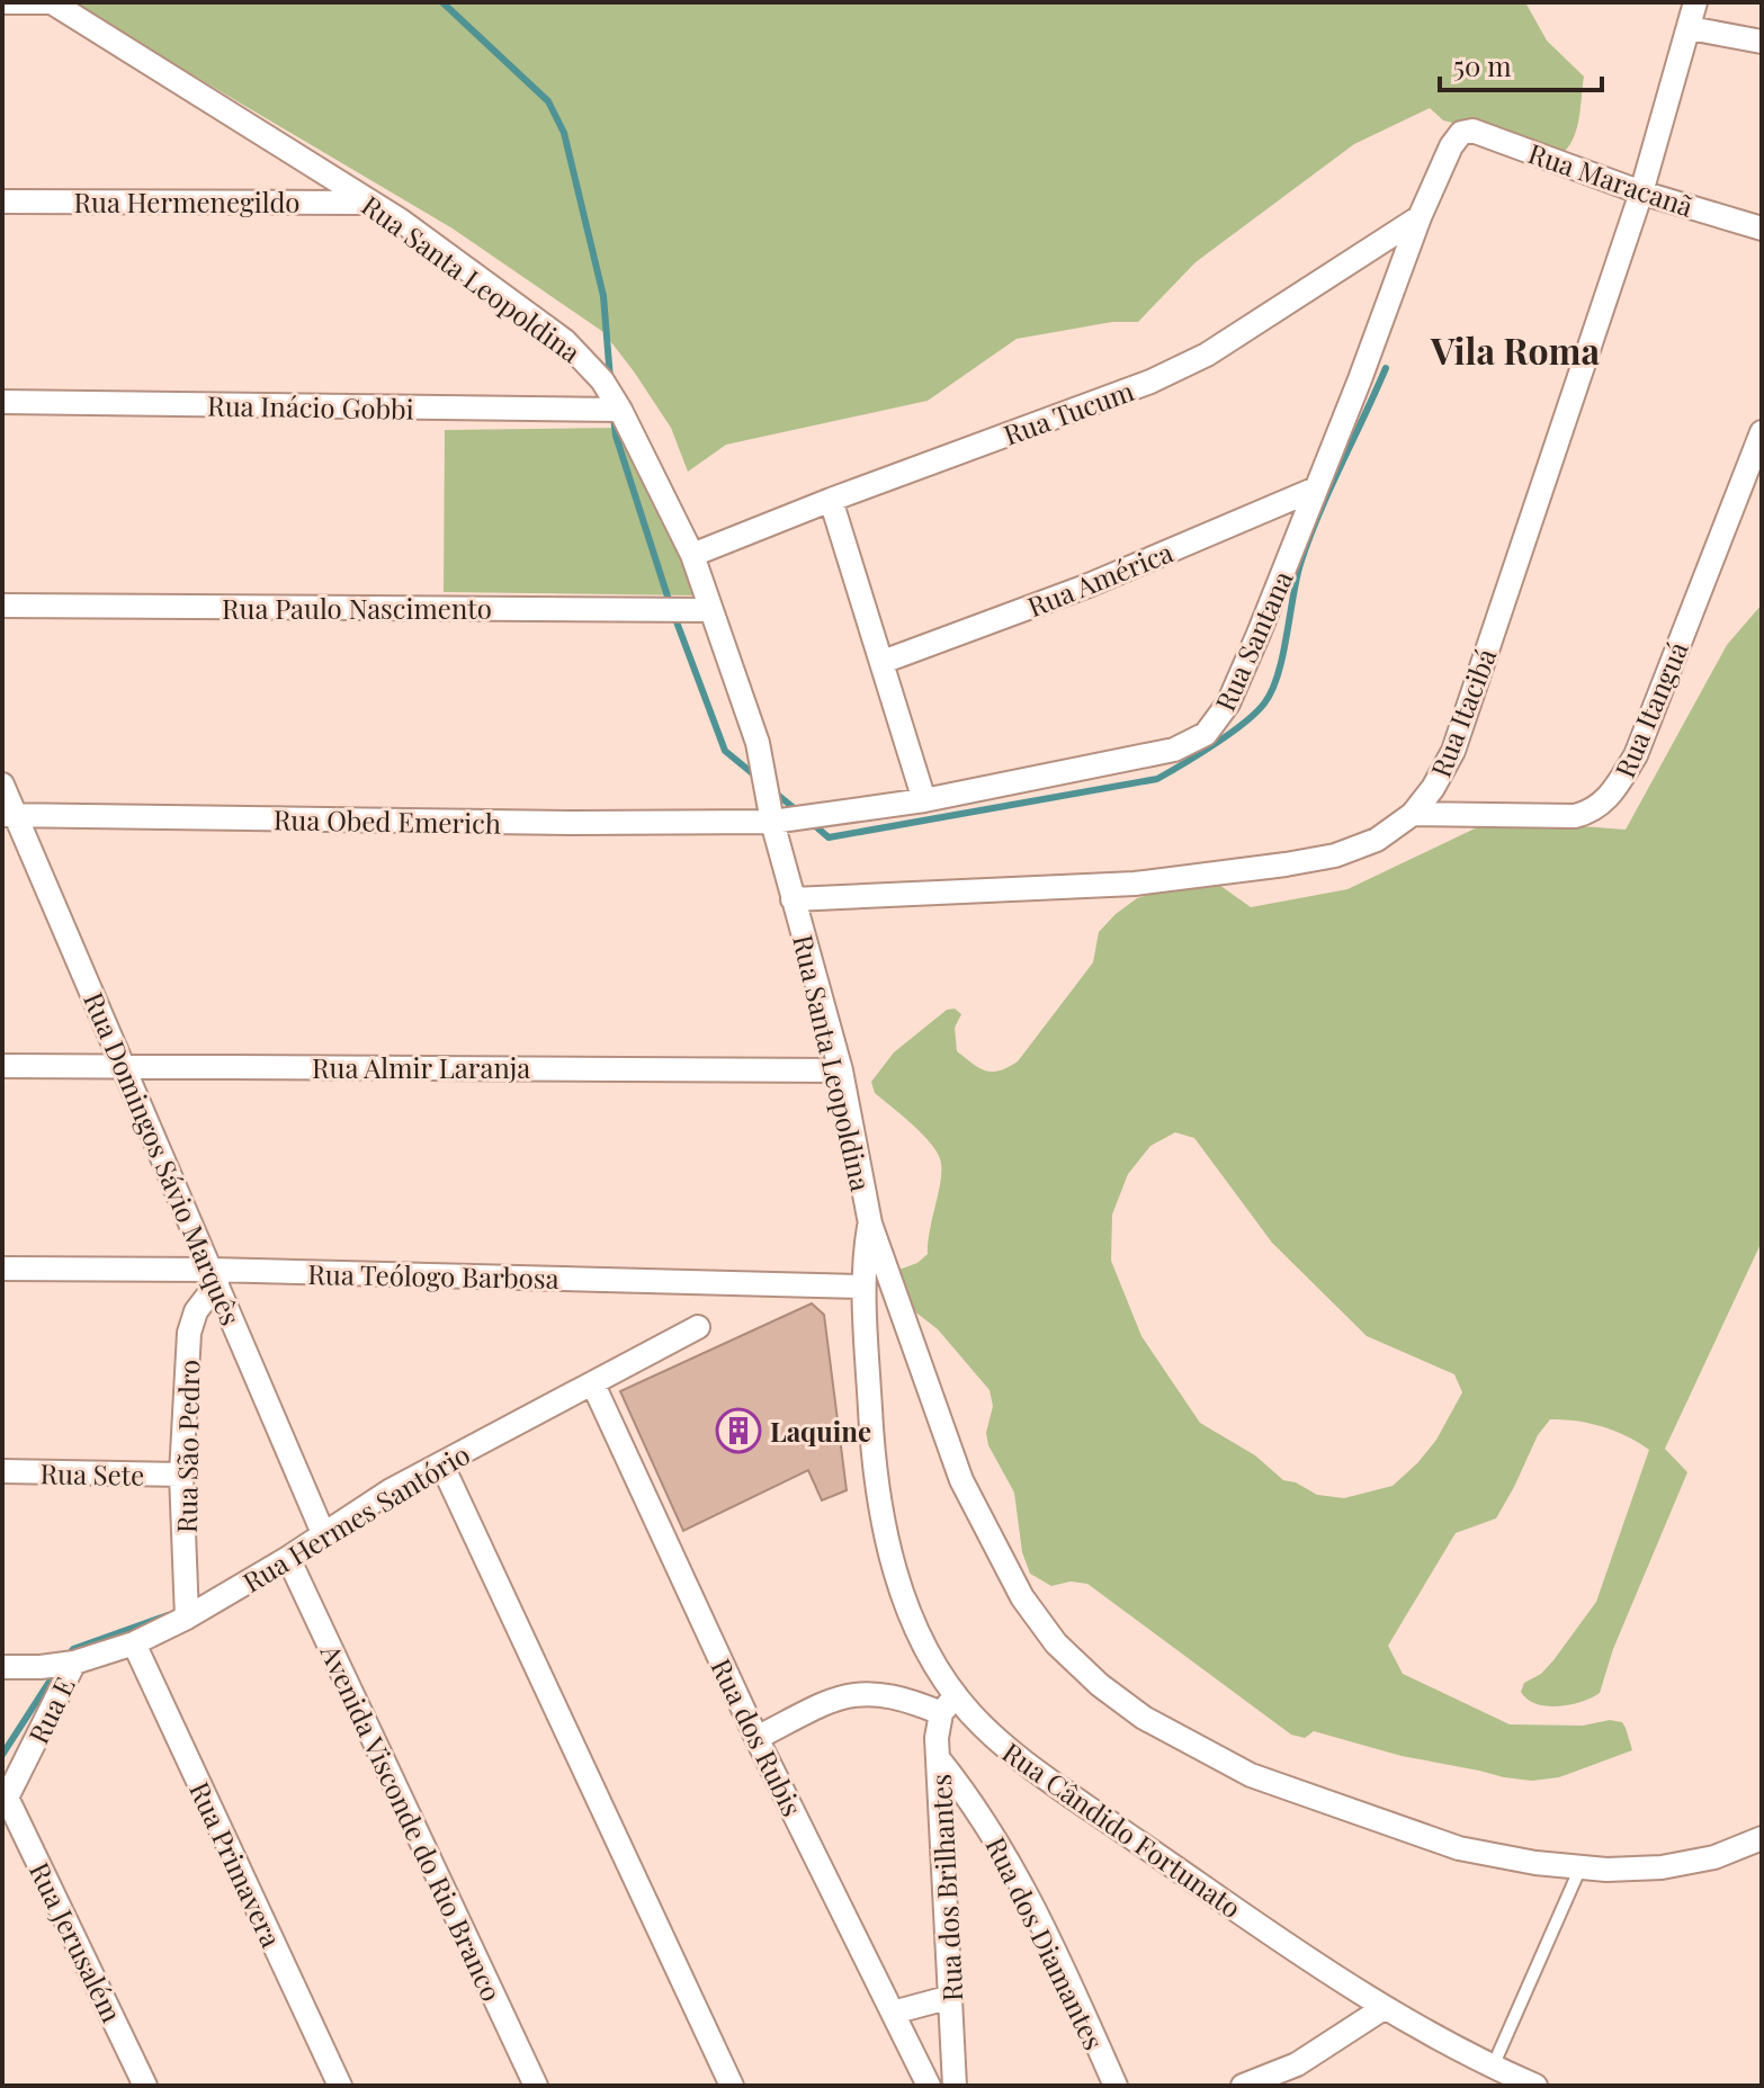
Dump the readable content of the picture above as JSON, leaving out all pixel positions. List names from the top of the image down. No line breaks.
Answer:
{"streets":{"street":["Rua Maracanã","Rua Hermenegildo","Rua Santa Leopoldina","Rua Inácio Gobbi","Rua Tucum","Rua América","Rua Paulo Nascimento","Rua Santana","Rua Itanguá","Rua Itacibá","Rua Obed Emerich","Rua Almir Laranja","Rua Domingos Sávio Marquês","Rua Teólogo Barbosa","Rua São Pedro","Rua Sete","Rua Hermes Santório","Rua E","Rua dos Rubis","Avenida Visconde do Rio Branco","Rua Cândido Fortunato","Rua Primavera","Rua dos Brilhantes","Rua Jerusalém","Rua dos Diamantes"]},"crossings":[["Rua Maracanã","Rua Santana"],["Rua Maracanã","Rua Itacibá"],["Rua Hermenegildo","Rua Santa Leopoldina"],["Rua Santa Leopoldina","Rua Inácio Gobbi"],["Rua Santa Leopoldina","Rua Tucum"],["Rua Santa Leopoldina","Rua Paulo Nascimento"],["Rua Santa Leopoldina","Rua Santana"],["Rua Santa Leopoldina","Rua Itacibá"],["Rua Santa Leopoldina","Rua Obed Emerich"],["Rua Santa Leopoldina","Rua Almir Laranja"],["Rua Santa Leopoldina","Rua Cândido Fortunato"],["Rua Tucum","Rua Santana"],["Rua América","Rua Santana"],["Rua Santana","Rua Obed Emerich"],["Rua Itanguá","Rua Itacibá"],["Rua Obed Emerich","Rua Domingos Sávio Marquês"],["Rua Almir Laranja","Rua Domingos Sávio Marquês"],["Rua Domingos Sávio Marquês","Rua Teólogo Barbosa"],["Rua Domingos Sávio Marquês","Rua São Pedro"],["Rua Domingos Sávio Marquês","Rua Hermes Santório"],["Rua Teólogo Barbosa","Rua São Pedro"],["Rua Teólogo Barbosa","Rua Cândido Fortunato"],["Rua São Pedro","Rua Sete"],["Rua São Pedro","Rua Hermes Santório"],["Rua Hermes Santório","Rua E"],["Rua Hermes Santório","Rua dos Rubis"],["Rua Hermes Santório","Avenida Visconde do Rio Branco"],["Rua Hermes Santório","Rua Primavera"],["Rua E","Rua Jerusalém"],["Rua dos Brilhantes","Rua dos Diamantes"]],"districts":["Vila Roma"],"places":{"building":["Laquine"]},"scale_bar":"50 m"}
